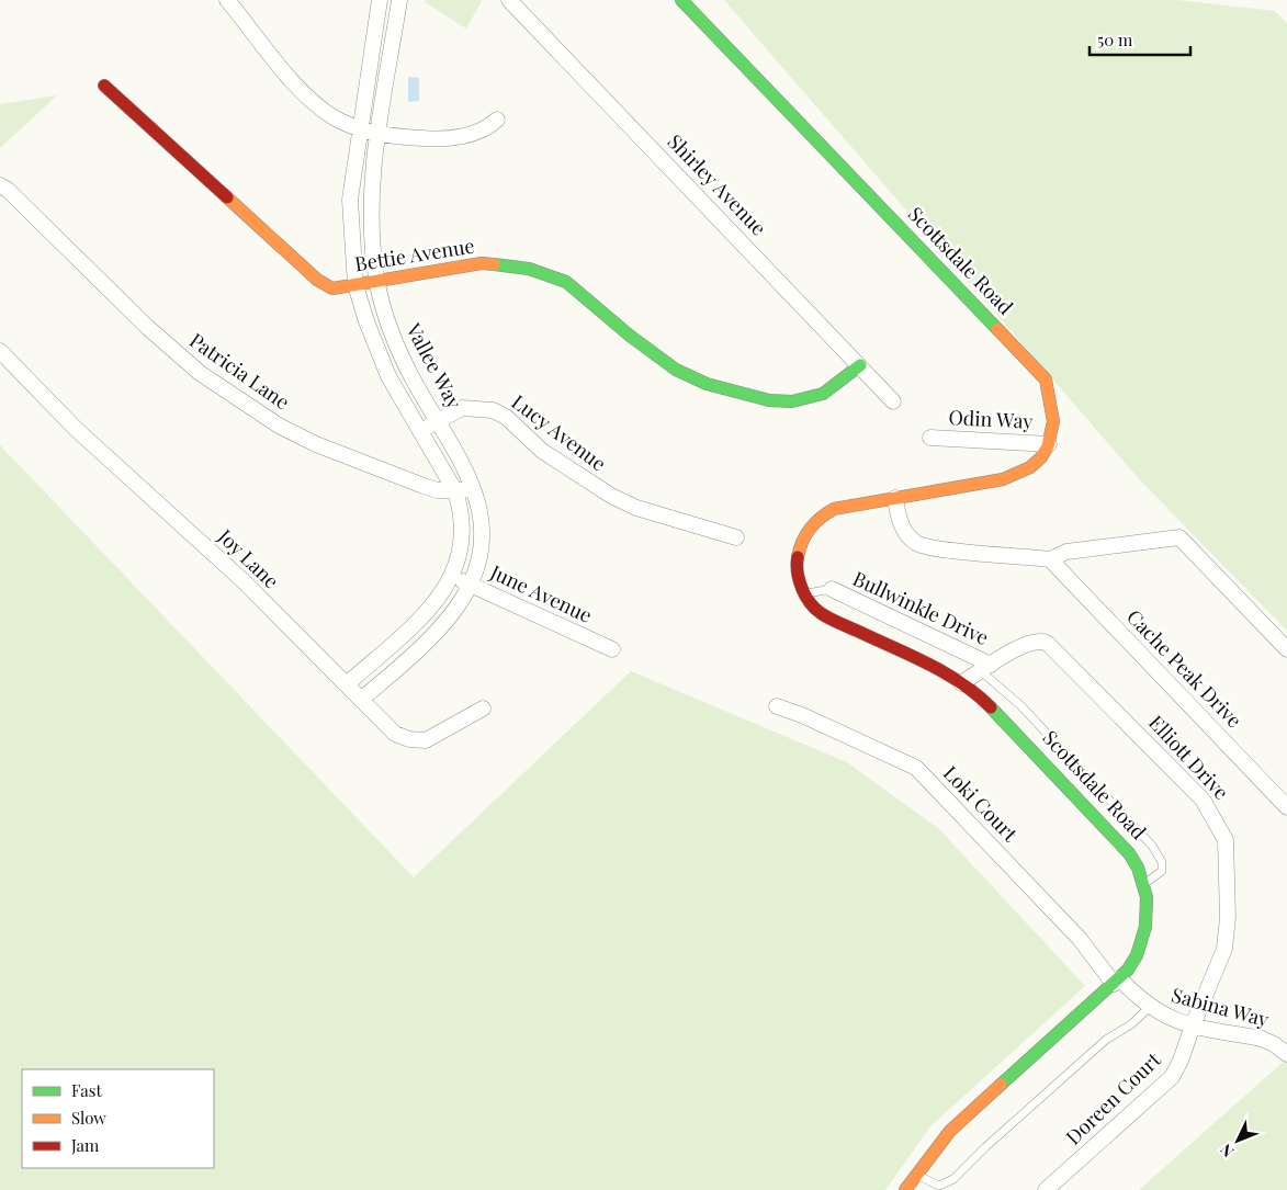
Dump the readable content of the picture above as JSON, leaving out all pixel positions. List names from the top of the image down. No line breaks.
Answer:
{"streets":{"street":["Shirley Avenue","Bettie Avenue","Scottsdale Road","Vallee Way","Patricia Lane","Odin Way","Lucy Avenue","Joy Lane","June Avenue","Bullwinkle Drive","Cache Peak Drive","Elliott Drive","Loki Court","Sabina Way","Doreen Court"]},"crossings":[["Shirley Avenue","Bettie Avenue"],["Bettie Avenue","Vallee Way"],["Scottsdale Road","Odin Way"],["Scottsdale Road","Elliott Drive"],["Scottsdale Road","Loki Court"],["Scottsdale Road","Sabina Way"],["Vallee Way","Patricia Lane"],["Vallee Way","Lucy Avenue"],["Vallee Way","Joy Lane"],["Vallee Way","June Avenue"],["Bullwinkle Drive","Elliott Drive"],["Elliott Drive","Sabina Way"],["Elliott Drive","Doreen Court"],["Loki Court","Sabina Way"],["Sabina Way","Doreen Court"]],"legend":["Fast","Slow","Jam"],"scale_bar":"50 m","north":"bottom left"}
